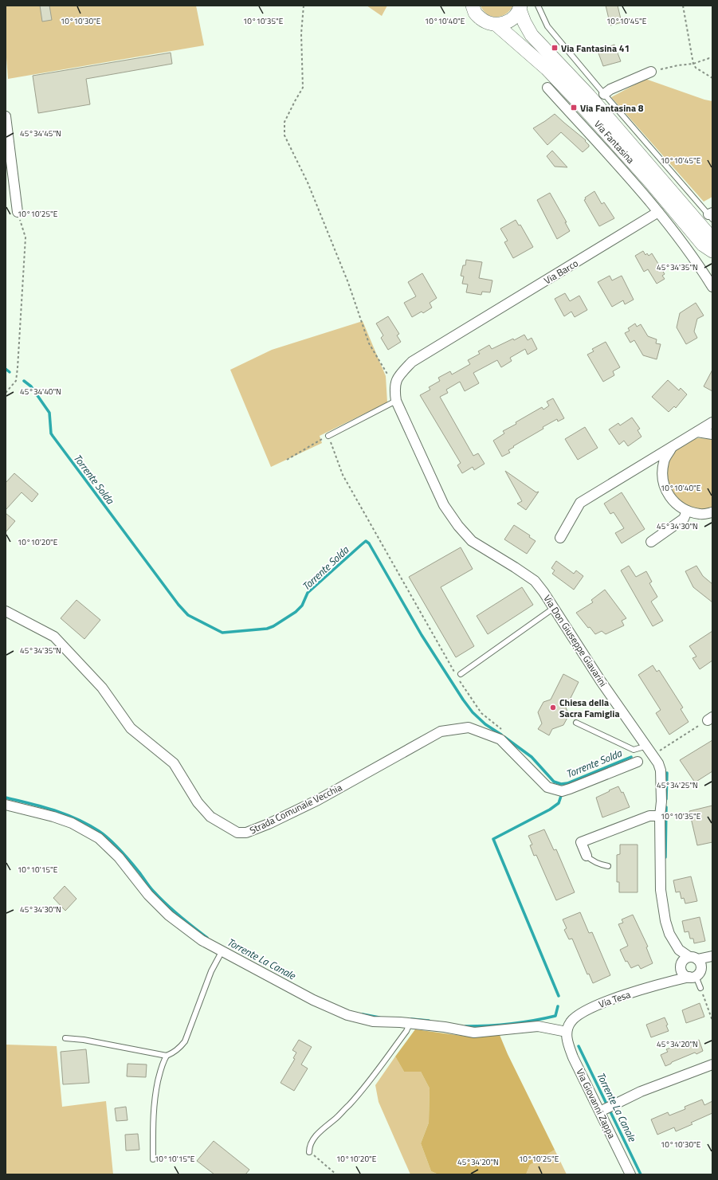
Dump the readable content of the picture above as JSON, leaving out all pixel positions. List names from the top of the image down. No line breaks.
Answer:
{"streets":{"street":["Via Fantasina","Via Barco","Via Don Giuseppe Giavarini","Strada Comunale Vecchia","Via Tesa","Via Giovanni Zappa"]},"crossings":[["Via Barco","Via Don Giuseppe Giavarini"],["Via Don Giuseppe Giavarini","Via Tesa"],["Via Tesa","Via Giovanni Zappa"]],"water":["Torrente Solda","Torrente La Canale"],"places":{"transit":["Via Fantasina 41","Via Fantasina 8"],"other":["Chiesa della Sacra Famiglia"]},"coordinates":["10°10'30\"E","10°10'35\"E","10°10'40\"E","10°10'45\"E","45°34'45\"N","10°10'25\"E","45°34'35\"N","45°34'40\"N","45°34'30\"N","10°10'20\"E","45°34'25\"N","10°10'15\"E","45°34'20\"N"]}
